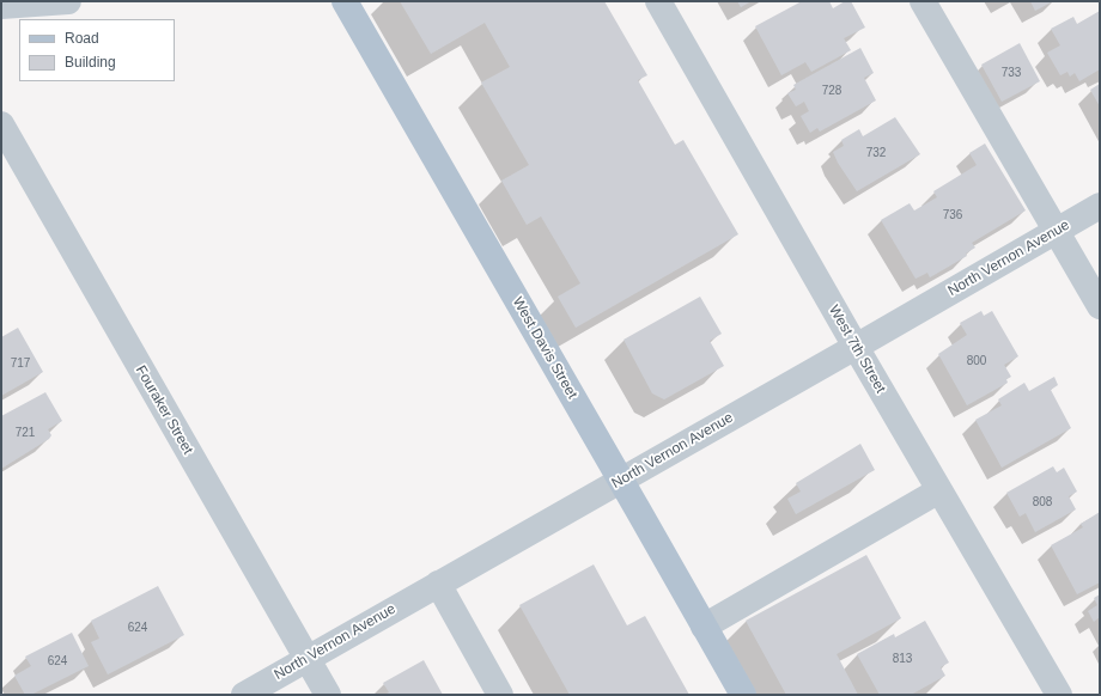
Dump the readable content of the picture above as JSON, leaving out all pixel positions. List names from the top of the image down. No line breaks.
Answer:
{"streets":{"main road":["West Davis Street"],"street":["North Vernon Avenue","West 7th Street","Fouraker Street"]},"crossings":[["North Vernon Avenue","West Davis Street"],["North Vernon Avenue","West 7th Street"],["North Vernon Avenue","Fouraker Street"]],"house_numbers":["733","728","732","736","800","717","721","808","624","813","624"],"legend":["Road","Building"]}
